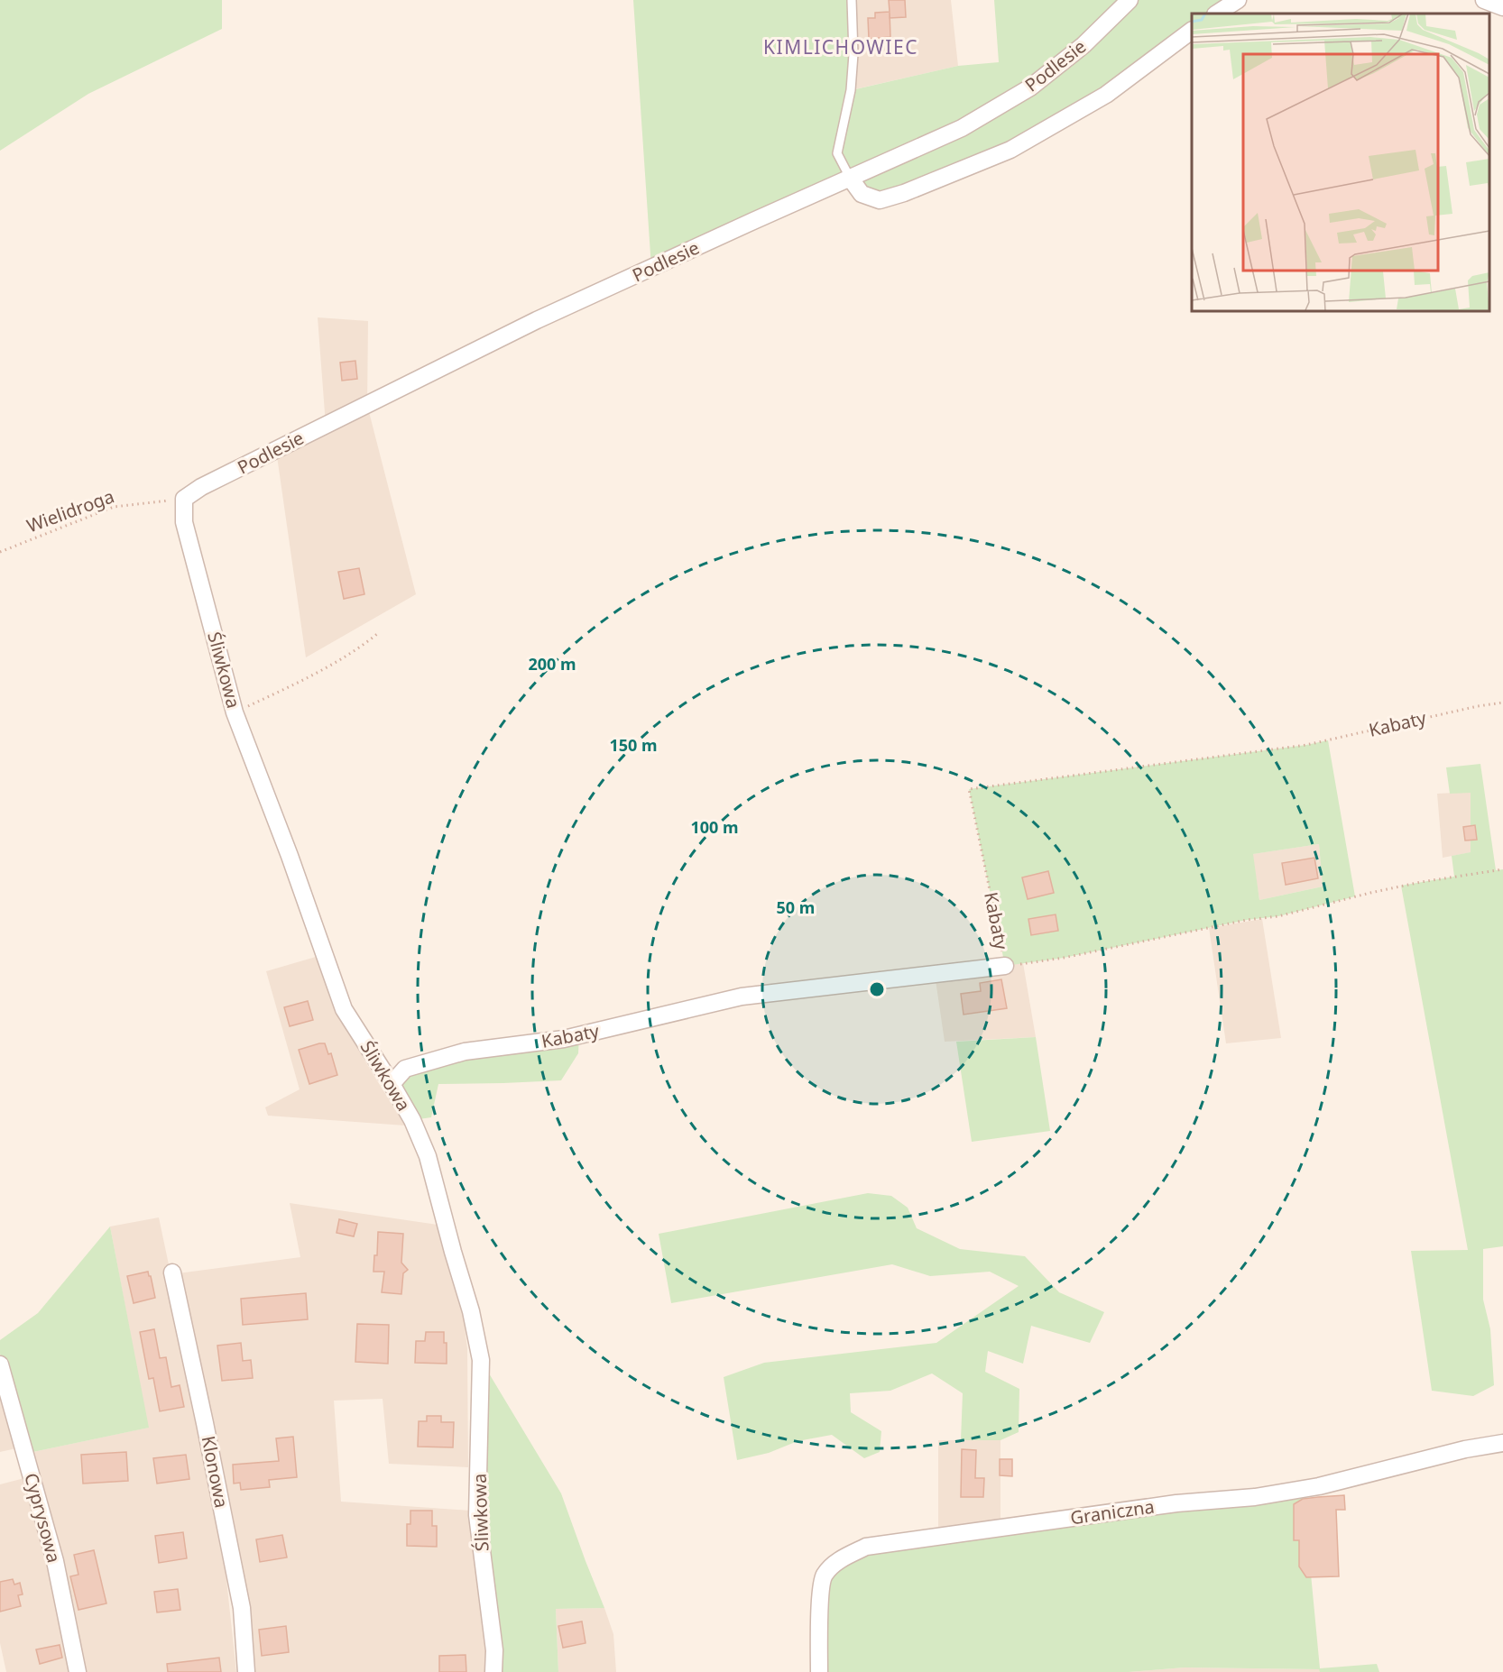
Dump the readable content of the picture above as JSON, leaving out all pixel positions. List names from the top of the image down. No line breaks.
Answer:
{"streets":{"street":["Podlesie","Śliwkowa","Kabaty","Klonowa","Graniczna","Cyprysowa"],"path":["Wielidroga"]},"crossings":[["Podlesie","Wielidroga"],["Podlesie","Śliwkowa"],["Wielidroga","Śliwkowa"],["Śliwkowa","Kabaty"]],"districts":["KIMLICHOWIEC"],"rings":["200 m","150 m","100 m","50 m"]}
